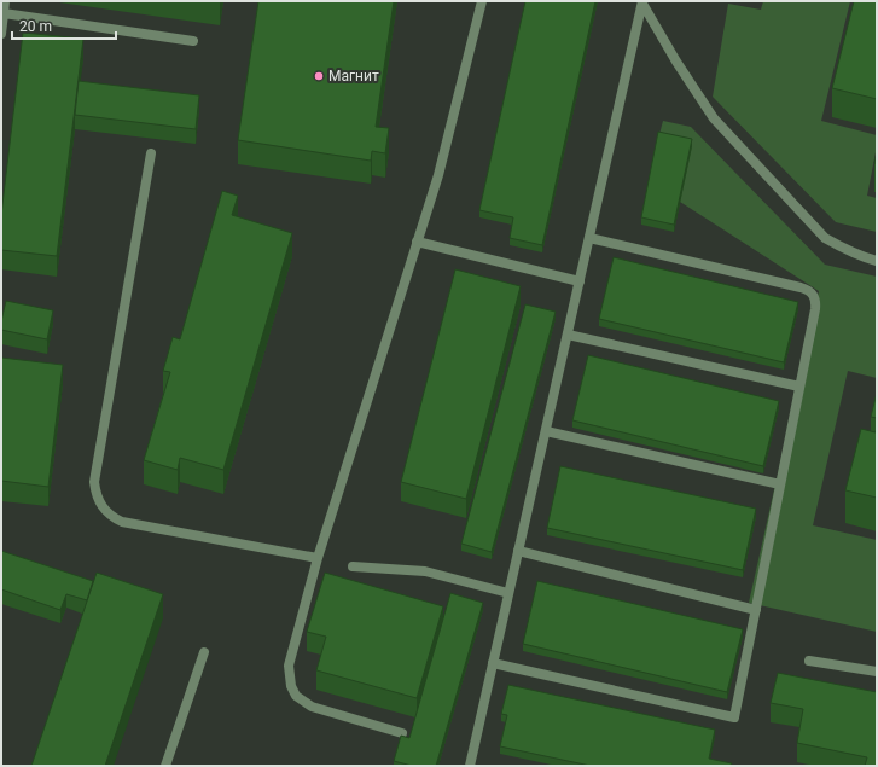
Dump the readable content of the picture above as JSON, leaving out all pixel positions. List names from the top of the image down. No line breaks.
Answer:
{"places":["Магнит"],"scale_bar":"20 m"}
